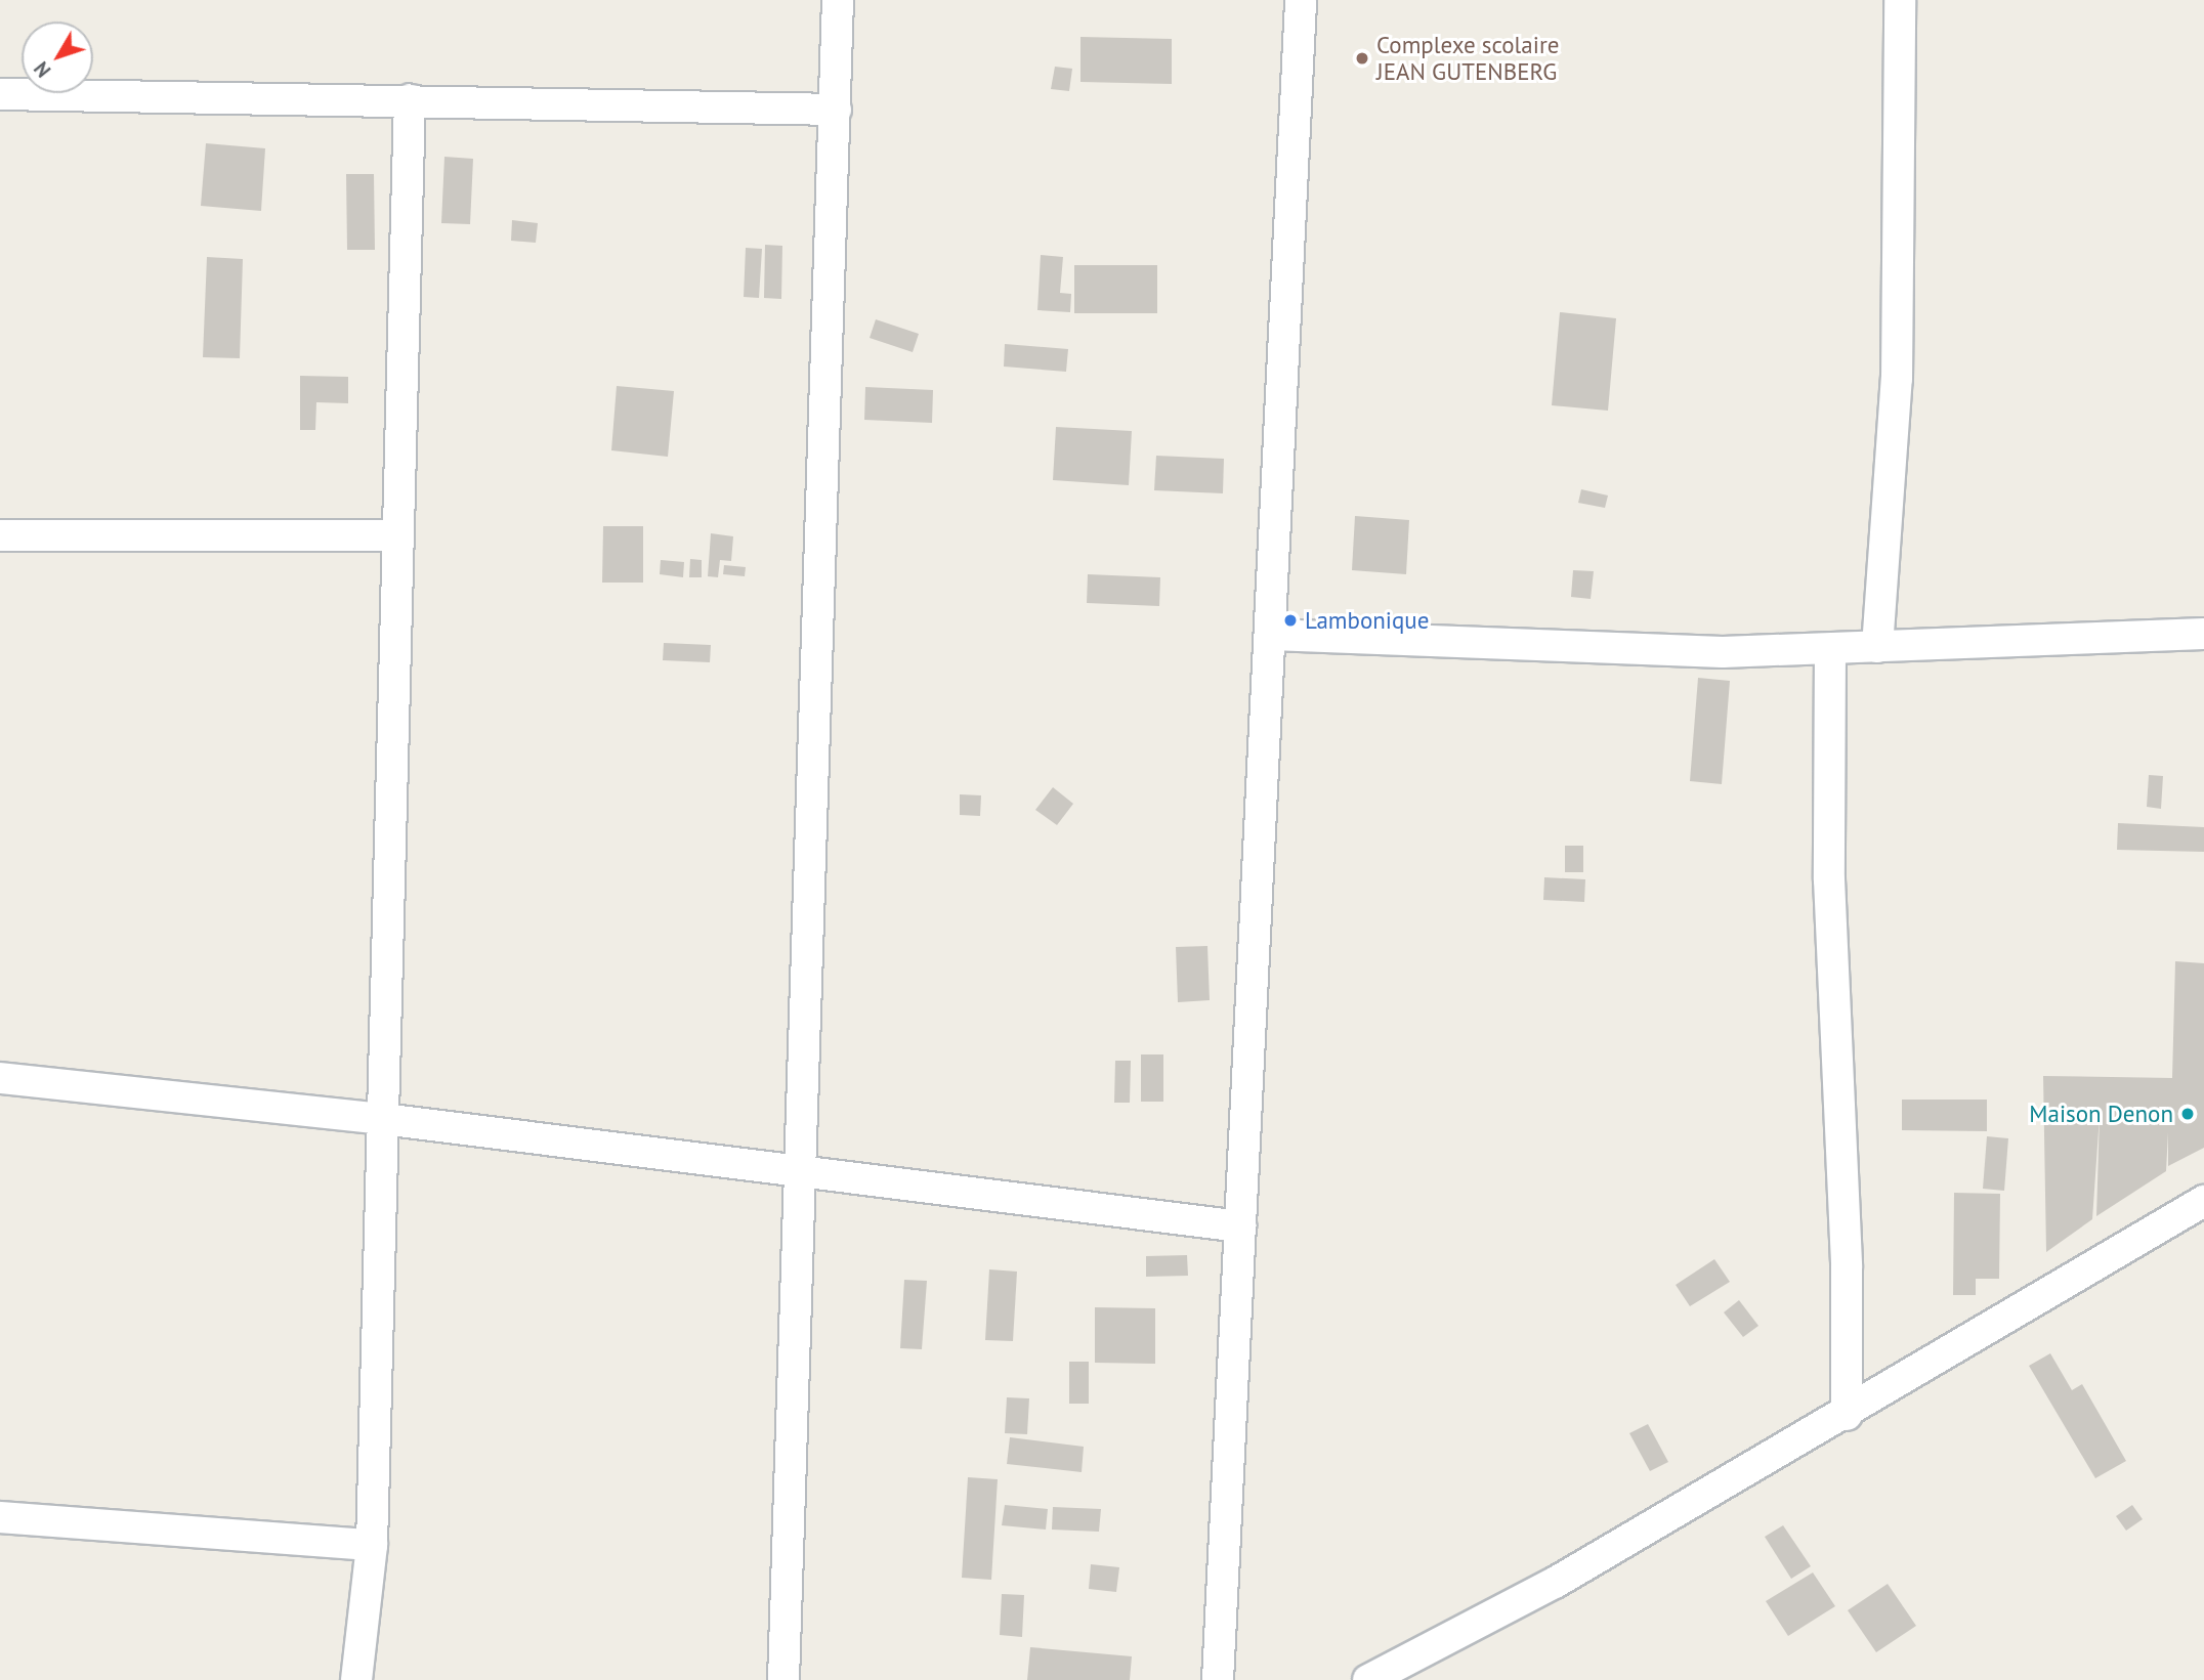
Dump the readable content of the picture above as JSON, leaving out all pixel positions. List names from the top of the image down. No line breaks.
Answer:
{"places":["Complexe scolaire JEAN GUTENBERG","Lambonique","Maison Denon"],"north":"bottom left"}
